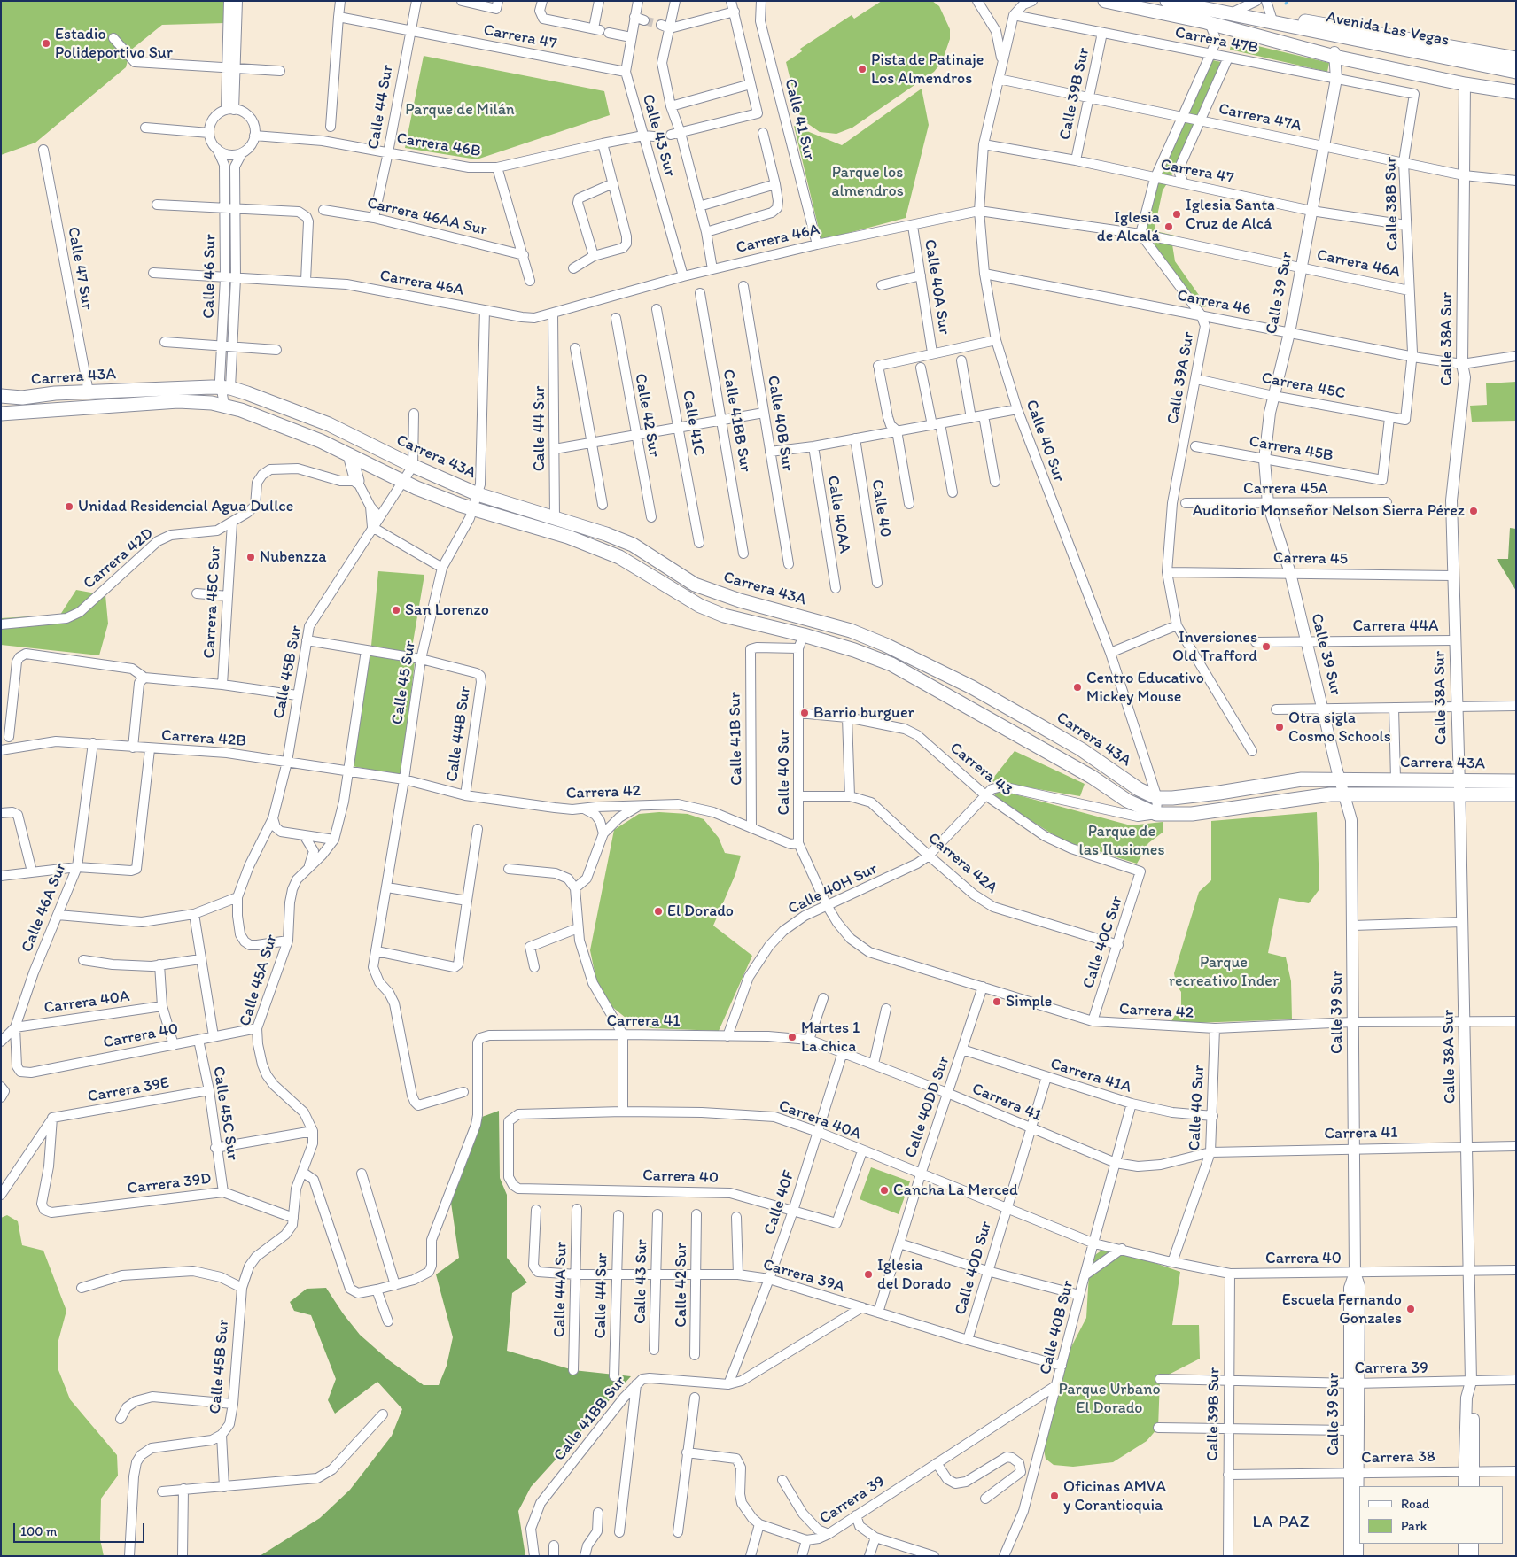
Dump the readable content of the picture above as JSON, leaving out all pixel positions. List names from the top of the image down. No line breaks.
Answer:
{"streets":{"main road":["Avenida Las Vegas","Carrera 43A"],"street":["Carrera 47","Carrera 47B","Calle 39B Sur","Calle 44 Sur","Carrera 47A","Calle 41 Sur","Calle 43 Sur","Carrera 46B","Calle 38B Sur","Carrera 46AA Sur","Carrera 46A","Calle 47 Sur","Calle 46 Sur","Calle 40A Sur","Calle 39 Sur","Carrera 46","Calle 38A Sur","Calle 39A Sur","Carrera 45C","Calle 42 Sur","Calle 41BB Sur","Calle 41C","Calle 40B Sur","Calle 40 Sur","Carrera 45B","Carrera 45A","Calle 40","Calle 40AA","Carrera 42D","Carrera 45","Carrera 45C Sur","Carrera 44A","Calle 45B Sur","Calle 45 Sur","Calle 44B Sur","Carrera 42B","Calle 41B Sur","Carrera 43","Carrera 42","Carrera 42A","Calle 40H Sur","Calle 46A Sur","Calle 40C Sur","Calle 45A Sur","Carrera 40A","Carrera 41","Carrera 40","Carrera 41A","Carrera 39E","Calle 40DD Sur","Calle 45C Sur","Carrera 39D","Calle 40F","Calle 40D Sur","Carrera 39A","Calle 44A Sur","Carrera 39","Carrera 38"]},"crossings":[["Avenida Las Vegas","Calle 39 Sur"],["Avenida Las Vegas","Calle 38A Sur"],["Carrera 47","Calle 39B Sur"],["Carrera 47","Calle 44 Sur"],["Carrera 47","Calle 43 Sur"],["Carrera 47","Calle 38B Sur"],["Carrera 47","Calle 39 Sur"],["Carrera 47","Calle 40 Sur"],["Carrera 47B","Calle 39B Sur"],["Carrera 47B","Calle 38B Sur"],["Carrera 47B","Calle 39 Sur"],["Carrera 47B","Calle 40 Sur"],["Calle 39B Sur","Carrera 47A"],["Calle 39B Sur","Carrera 40"],["Calle 39B Sur","Carrera 39"],["Calle 39B Sur","Carrera 38"],["Calle 44 Sur","Carrera 46B"],["Calle 44 Sur","Carrera 46AA Sur"],["Calle 44 Sur","Carrera 46A"],["Calle 44 Sur","Carrera 43A"],["Calle 44 Sur","Carrera 39A"],["Carrera 47A","Calle 38B Sur"],["Carrera 47A","Calle 39 Sur"],["Carrera 47A","Calle 38A Sur"],["Carrera 47A","Calle 40 Sur"],["Calle 41 Sur","Carrera 46A"],["Calle 43 Sur","Carrera 46B"],["Calle 43 Sur","Carrera 46A"],["Calle 43 Sur","Carrera 39A"],["Carrera 46B","Calle 46 Sur"],["Calle 38B Sur","Carrera 46A"],["Calle 38B Sur","Carrera 46"],["Calle 38B Sur","Carrera 45C"],["Carrera 46A","Calle 46 Sur"],["Carrera 46A","Calle 40A Sur"],["Carrera 46A","Calle 39 Sur"],["Carrera 46A","Calle 39A Sur"],["Carrera 46A","Calle 40 Sur"],["Carrera 46A","Calle 45 Sur"],["Calle 47 Sur","Carrera 43A"],["Calle 46 Sur","Carrera 43A"],["Calle 39 Sur","Carrera 46"],["Calle 39 Sur","Carrera 43A"],["Calle 39 Sur","Carrera 45C"],["Calle 39 Sur","Carrera 45B"],["Calle 39 Sur","Carrera 45A"],["Calle 39 Sur","Carrera 45"],["Calle 39 Sur","Carrera 44A"],["Calle 39 Sur","Carrera 42"],["Calle 39 Sur","Carrera 41"],["Calle 39 Sur","Carrera 40"],["Calle 39 Sur","Carrera 39"],["Calle 39 Sur","Carrera 38"],["Carrera 46","Calle 38A Sur"],["Carrera 46","Calle 39A Sur"],["Carrera 46","Calle 40 Sur"],["Calle 38A Sur","Carrera 43A"],["Calle 38A Sur","Carrera 45"],["Calle 38A Sur","Carrera 44A"],["Calle 38A Sur","Carrera 42"],["Calle 38A Sur","Carrera 41"],["Calle 38A Sur","Carrera 40"],["Calle 38A Sur","Carrera 39"],["Calle 38A Sur","Carrera 38"],["Carrera 43A","Calle 40 Sur"],["Carrera 43A","Calle 45B Sur"],["Carrera 43A","Calle 45 Sur"],["Carrera 43A","Carrera 43"],["Carrera 43A","Calle 40H Sur"],["Calle 39A Sur","Carrera 45C"],["Calle 39A Sur","Carrera 45"],["Carrera 45C","Carrera 45B"],["Calle 42 Sur","Carrera 39A"],["Calle 41BB Sur","Calle 40F"],["Calle 40B Sur","Carrera 40A"],["Calle 40B Sur","Carrera 41"],["Calle 40B Sur","Carrera 40"],["Calle 40B Sur","Carrera 41A"],["Calle 40B Sur","Carrera 39A"],["Calle 40B Sur","Carrera 39"],["Calle 40 Sur","Calle 41B Sur"],["Calle 40 Sur","Carrera 43"],["Calle 40 Sur","Carrera 42"],["Calle 40 Sur","Carrera 42A"],["Calle 40 Sur","Calle 40H Sur"],["Calle 40 Sur","Carrera 41"],["Calle 40 Sur","Carrera 40"],["Calle 40 Sur","Carrera 41A"],["Carrera 42D","Carrera 45C Sur"],["Calle 45B Sur","Carrera 42B"],["Calle 45B Sur","Calle 45A Sur"],["Calle 45B Sur","Carrera 39D"],["Calle 45 Sur","Calle 44B Sur"],["Calle 45 Sur","Carrera 42B"],["Calle 45 Sur","Carrera 42"],["Calle 44B Sur","Carrera 42"],["Carrera 42B","Carrera 42"],["Carrera 42B","Calle 46A Sur"],["Carrera 42B","Calle 45A Sur"],["Calle 41B Sur","Carrera 42"],["Carrera 43","Calle 40H Sur"],["Carrera 43","Calle 40C Sur"],["Carrera 42","Calle 40H Sur"],["Carrera 42","Calle 40C Sur"],["Carrera 42","Calle 40DD Sur"],["Carrera 42A","Calle 40H Sur"],["Carrera 42A","Calle 40C Sur"],["Calle 40H Sur","Carrera 41"],["Calle 46A Sur","Carrera 40A"],["Calle 46A Sur","Carrera 40"],["Calle 45A Sur","Carrera 40"],["Carrera 40A","Carrera 40"],["Carrera 40A","Calle 40DD Sur"],["Carrera 40A","Calle 40F"],["Carrera 40A","Calle 40D Sur"],["Carrera 41","Calle 40DD Sur"],["Carrera 41","Calle 40F"],["Carrera 41","Calle 40D Sur"],["Carrera 40","Calle 45C Sur"],["Carrera 40","Calle 40F"],["Carrera 41A","Calle 40DD Sur"],["Carrera 41A","Calle 40D Sur"],["Carrera 39E","Calle 45C Sur"],["Carrera 39E","Carrera 39D"],["Calle 40DD Sur","Carrera 39A"],["Calle 45C Sur","Carrera 39D"],["Calle 40F","Carrera 39A"],["Calle 40D Sur","Carrera 39A"],["Carrera 39A","Calle 44A Sur"]],"districts":["LA PAZ"],"parks":["Parque de Milán","Parque los almendros","Parque de las Ilusiones","Parque recreativo Inder","Parque Urbano El Dorado"],"places":["Estadio Polideportivo Sur","Pista de Patinaje Los Almendros","Iglesia Santa Cruz de Alcá","Iglesia de Alcalá","Unidad Residencial Agua Dullce","Auditorio Monseñor Nelson Sierra Pérez","Nubenzza","San Lorenzo","Inversiones Old Trafford","Centro Educativo Mickey Mouse","Barrio burguer","Otra sigla Cosmo Schools","El Dorado","Simple","Martes 1 La chica","Cancha La Merced","Iglesia del Dorado","Escuela Fernando Gonzales","Oficinas AMVA y Corantioquia"],"legend":["Road","Park"],"scale_bar":"100 m"}
